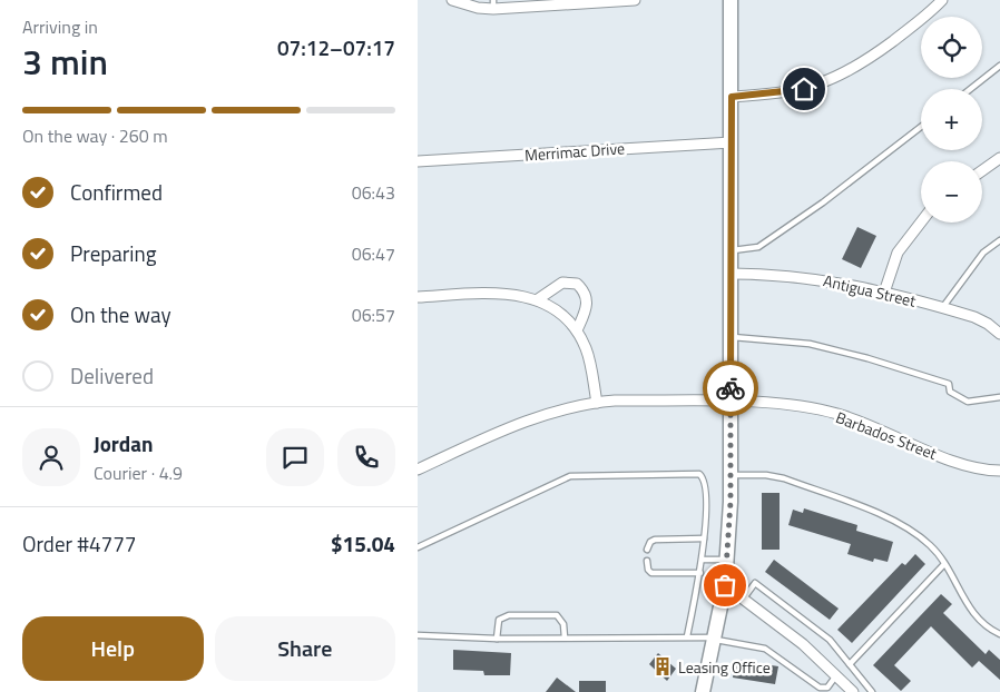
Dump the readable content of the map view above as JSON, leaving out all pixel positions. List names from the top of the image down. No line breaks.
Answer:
{"streets":{"street":["Merrimac Drive","Antigua Street","Barbados Street"]},"places":{"building":["Leasing Office"]},"page":{"heading":["3 min","Arriving in","07:12–07:17"],"panel":["Jordan","Courier · 4.9","Order #4777","$15.04"],"map_buttons":["+","−"],"bar":"On the way · 260 m","list":[["Confirmed","06:43"],["Preparing","06:47"],["On the way","06:57"],"Delivered"],"buttons":["Help","Share"]}}
